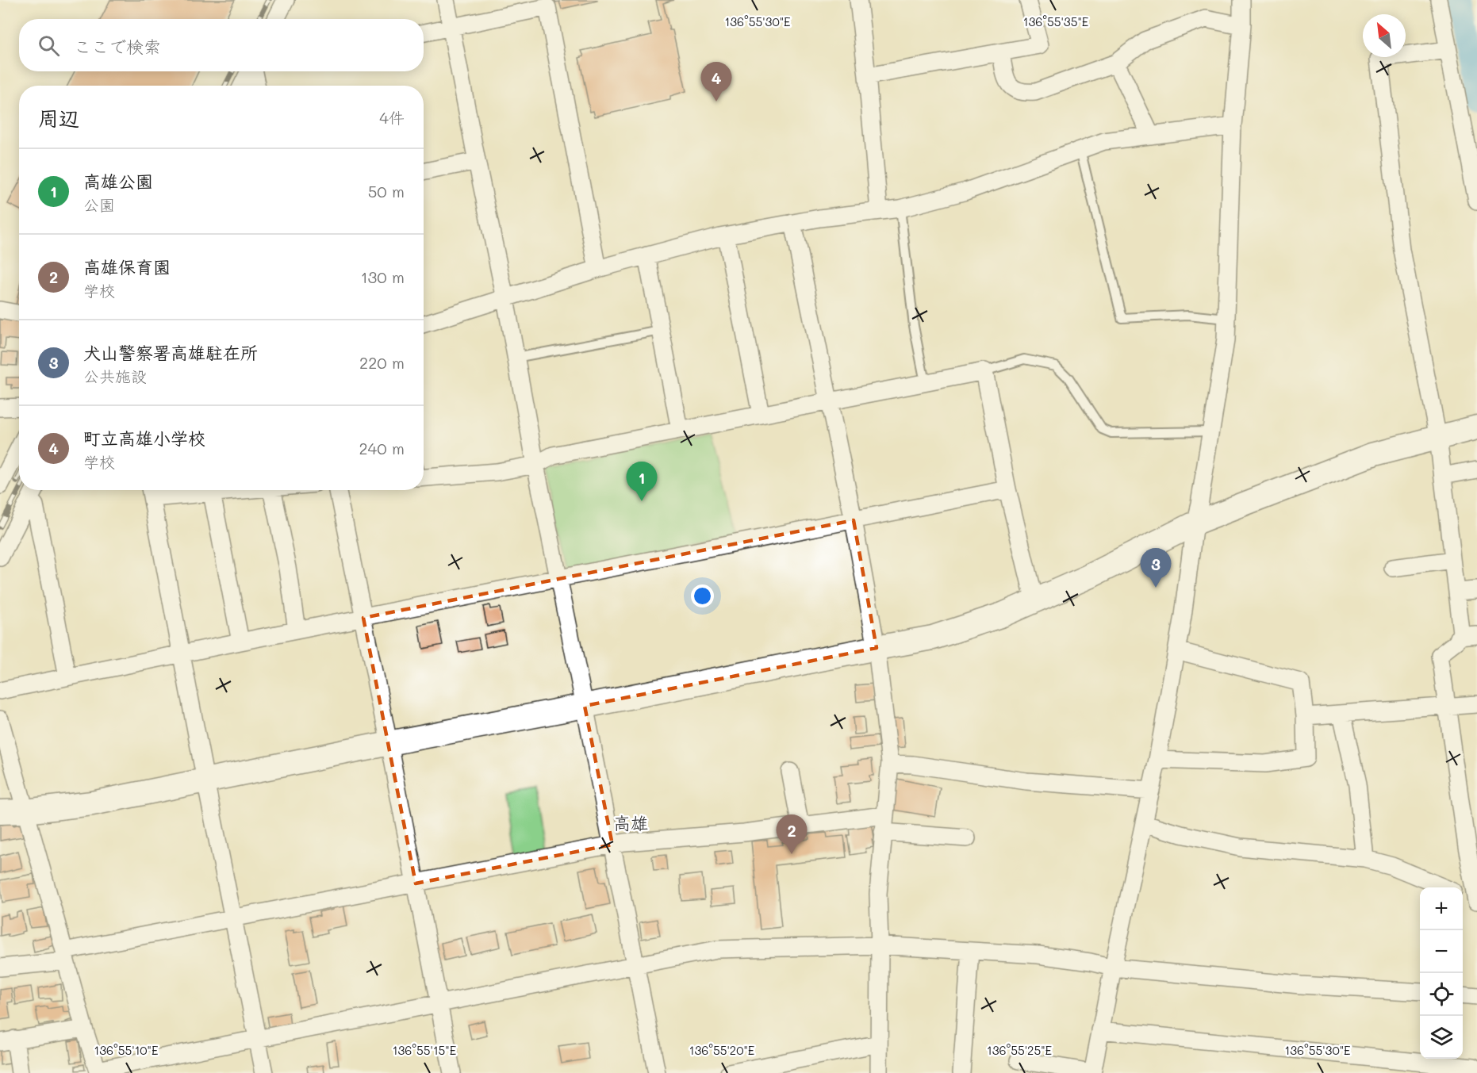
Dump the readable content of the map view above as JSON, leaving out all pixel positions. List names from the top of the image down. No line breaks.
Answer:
{"districts":["高雄"],"north":"top left","page":{"search":"ここで検索","pins":["4","1","3","2"],"heading":["周辺","4件"],"list":[{"mark":"1","name":"高雄公園","note":"公園","value":"50 m"},{"mark":"2","name":"高雄保育園","note":"学校","value":"130 m"},{"mark":"3","name":"犬山警察署高雄駐在所","note":"公共施設","value":"220 m"},{"mark":"4","name":"町立高雄小学校","note":"学校","value":"240 m"}],"map_buttons":["+","−"]},"coordinates":["136°55'30\"E","136°55'35\"E","136°55'10\"E","136°55'15\"E","136°55'20\"E","136°55'25\"E"]}
